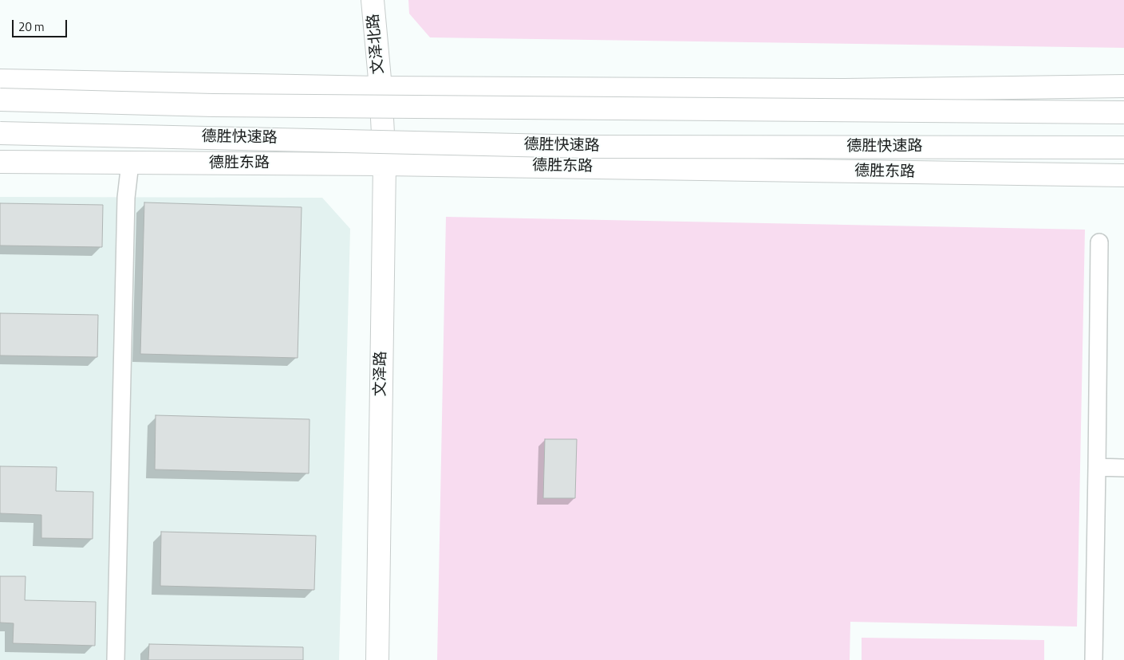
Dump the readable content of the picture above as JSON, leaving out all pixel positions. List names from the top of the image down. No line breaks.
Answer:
{"streets":{"main road":["文泽北路","德胜快速路","德胜东路","文泽路"]},"crossings":[["文泽北路","文泽路"],["德胜东路","文泽路"]],"scale_bar":"20 m"}
